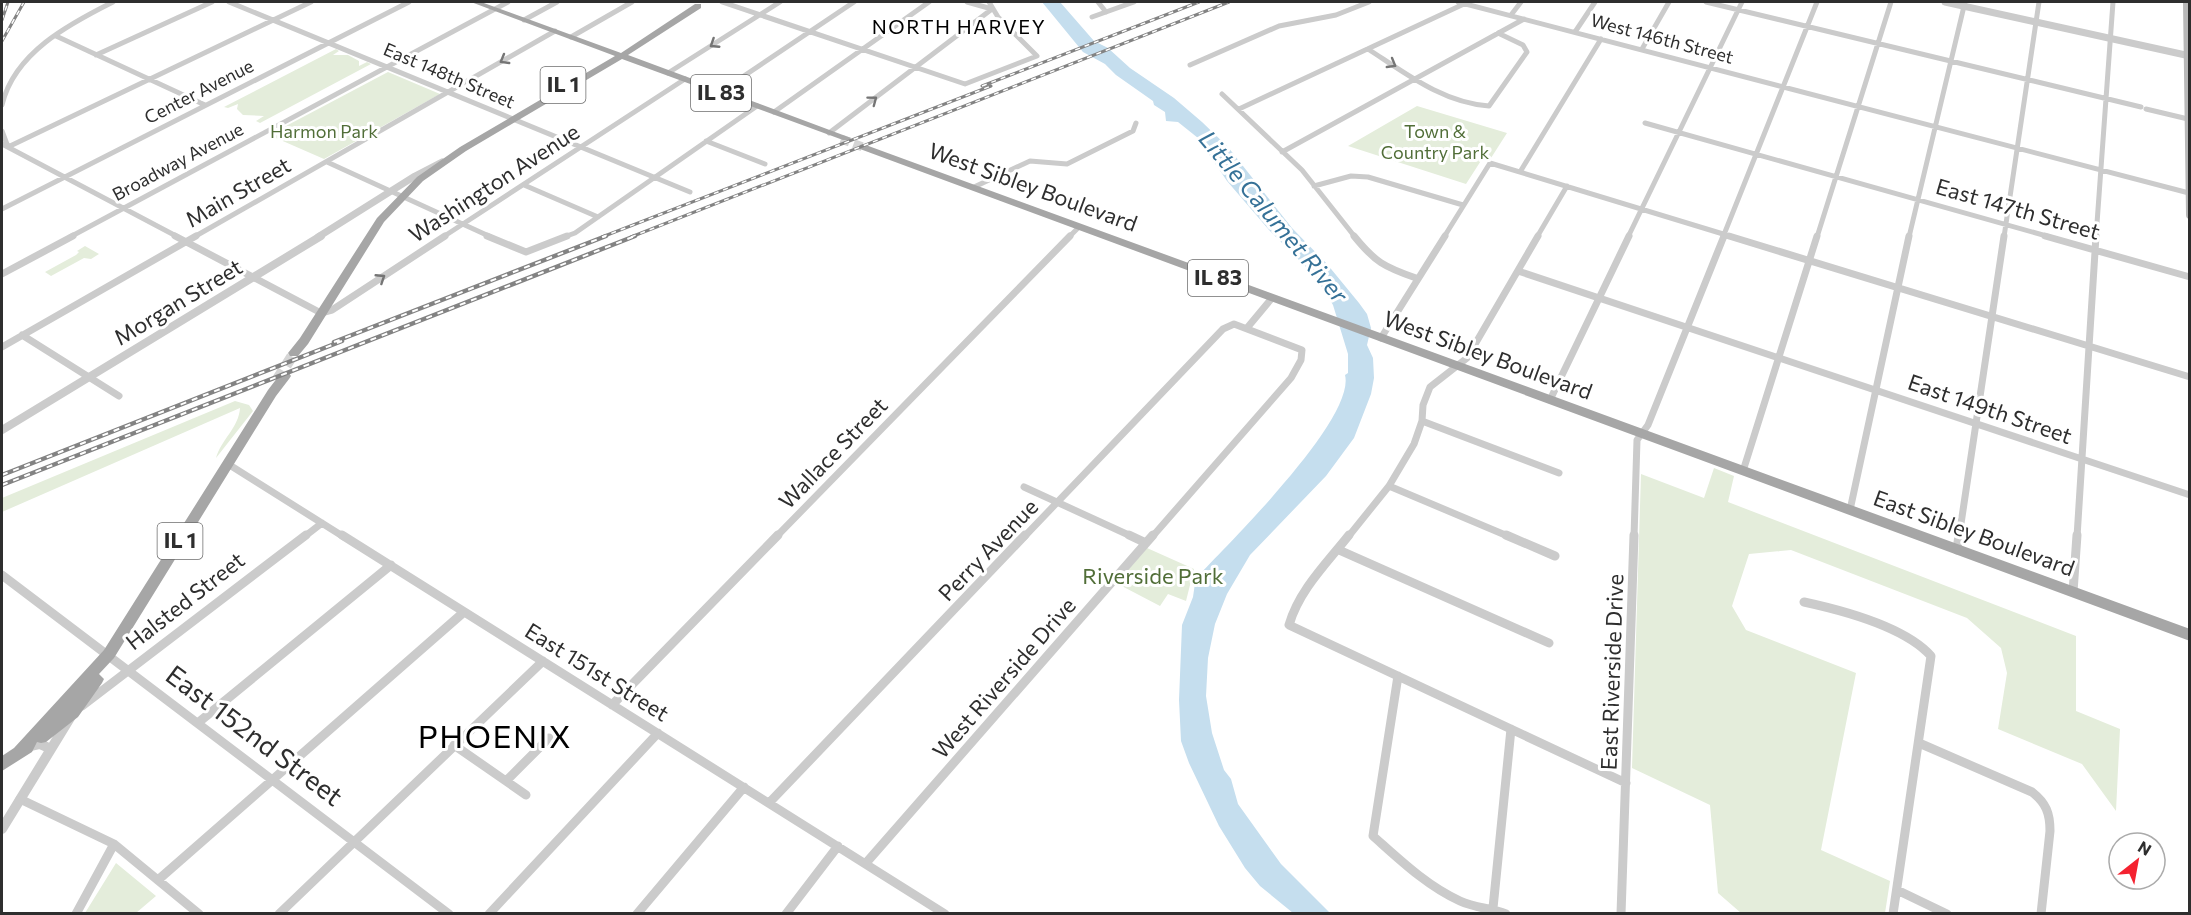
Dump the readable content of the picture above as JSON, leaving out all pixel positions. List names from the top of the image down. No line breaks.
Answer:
{"streets":{"main road":["IL 1","IL 83","West Sibley Boulevard","East Sibley Boulevard","Halsted Street"],"street":["West 146th Street","East 148th Street","Center Avenue","Broadway Avenue","Washington Avenue","Main Street","East 147th Street","Morgan Street","East 149th Street","Wallace Street","Perry Avenue","East 151st Street","East Riverside Drive","West Riverside Drive","East 152nd Street"]},"crossings":[["West 146th Street","East Riverside Drive"],["East 148th Street","IL 1"],["East 148th Street","Center Avenue"],["East 148th Street","Broadway Avenue"],["East 148th Street","Washington Avenue"],["East 148th Street","Main Street"],["IL 1","IL 83"],["IL 1","Washington Avenue"],["IL 1","Morgan Street"],["IL 83","Broadway Avenue"],["IL 83","Washington Avenue"],["IL 83","Main Street"],["West Sibley Boulevard","Wallace Street"],["West Sibley Boulevard","East Sibley Boulevard"],["West Sibley Boulevard","East Riverside Drive"],["East 147th Street","East Riverside Drive"],["East 149th Street","East Riverside Drive"],["Wallace Street","East 151st Street"],["Perry Avenue","East 151st Street"],["Perry Avenue","West Riverside Drive"],["Halsted Street","East 151st Street"],["Halsted Street","East 152nd Street"],["East 151st Street","West Riverside Drive"]],"one_way":["Washington Avenue"],"districts":["NORTH HARVEY","PHOENIX"],"water":["Little Calumet River"],"parks":["Harmon Park","Town & Country Park","Riverside Park"],"north":"top right"}
